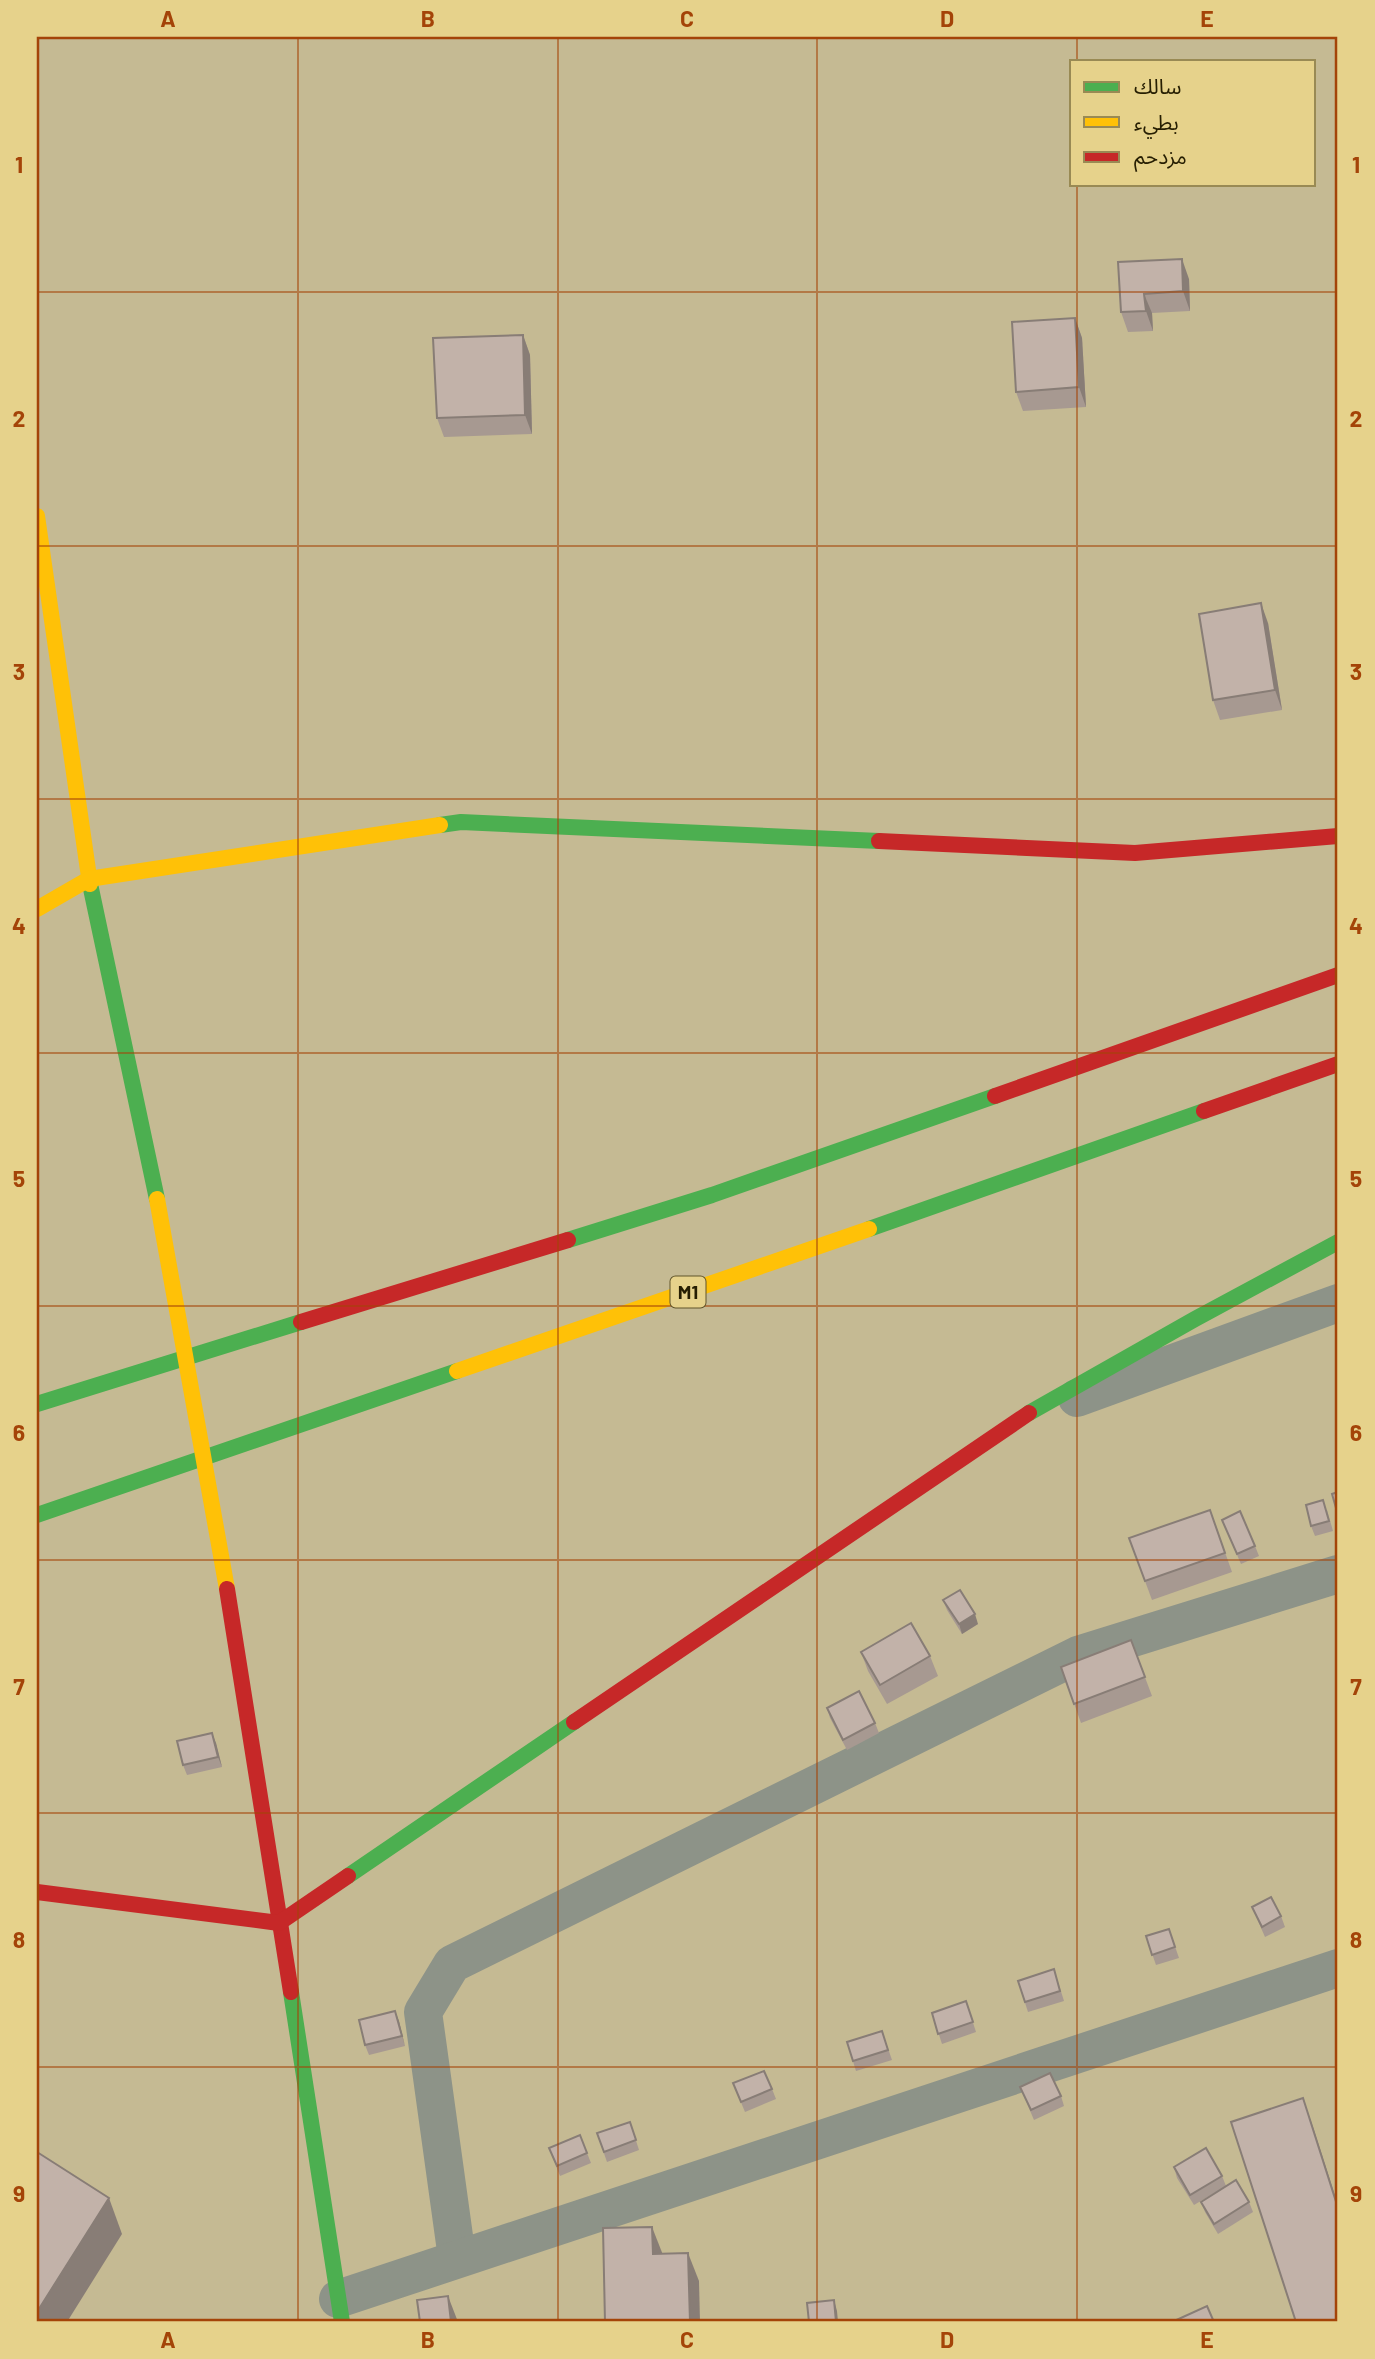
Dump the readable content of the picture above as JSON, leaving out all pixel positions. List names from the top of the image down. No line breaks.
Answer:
{"streets":{"main road":["M1"]},"legend":["سالك","بطيء","مزدحم"],"grid":{"columns":["A","B","C","D","E"],"rows":["1","2","3","4","5","6","7","8","9"]}}
